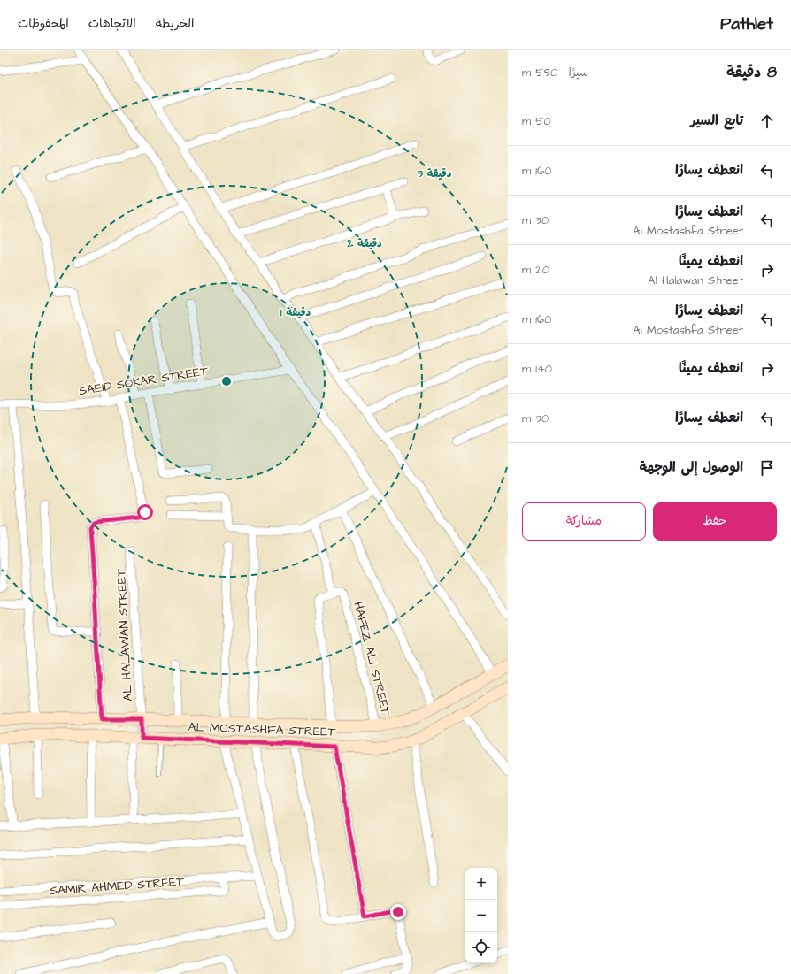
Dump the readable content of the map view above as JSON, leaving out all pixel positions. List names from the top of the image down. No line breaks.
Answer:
{"streets":{"street":["SAEID SOKAR STREET","AL HALAWAN STREET","HAFEZ ALI STREET","AL MOSTASHFA STREET","SAMIR AHMED STREET"]},"crossings":[["AL HALAWAN STREET","AL MOSTASHFA STREET"],["HAFEZ ALI STREET","AL MOSTASHFA STREET"]],"page":{"header":"Pathlet","nav":["الخريطة","الاتجاهات","المحفوظات"],"heading":["8 دقيقة","سيرًا · 590 m"],"list":[["تابع السير","50 m"],["انعطف يسارًا","160 m"],["انعطف يسارًا","Al Mostashfa Street","30 m"],["انعطف يمينًا","Al Halawan Street","20 m"],["انعطف يسارًا","Al Mostashfa Street","160 m"],["انعطف يمينًا","140 m"],["انعطف يسارًا","30 m"],"الوصول إلى الوجهة"],"buttons":["حفظ","مشاركة"],"map_buttons":["+","−"]},"rings":["3 دقيقة","2 دقيقة","1 دقيقة"]}
